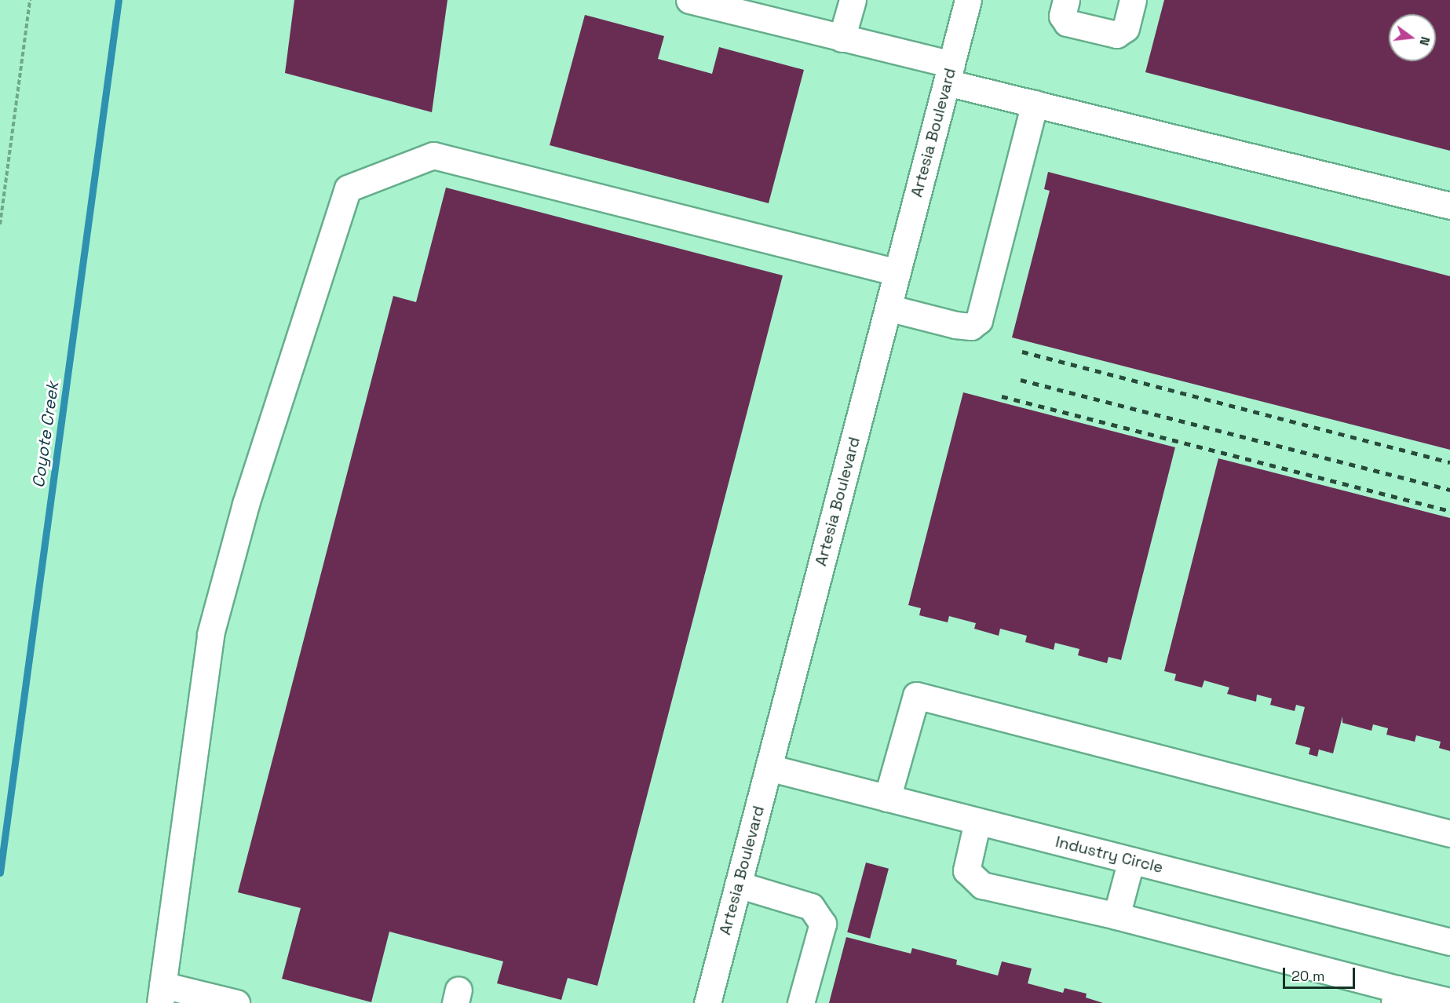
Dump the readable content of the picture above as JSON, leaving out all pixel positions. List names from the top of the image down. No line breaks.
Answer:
{"streets":{"main road":["Artesia Boulevard","Industry Circle"]},"crossings":[["Artesia Boulevard","Industry Circle"]],"water":["Coyote Creek"],"scale_bar":"20 m","north":"right"}
